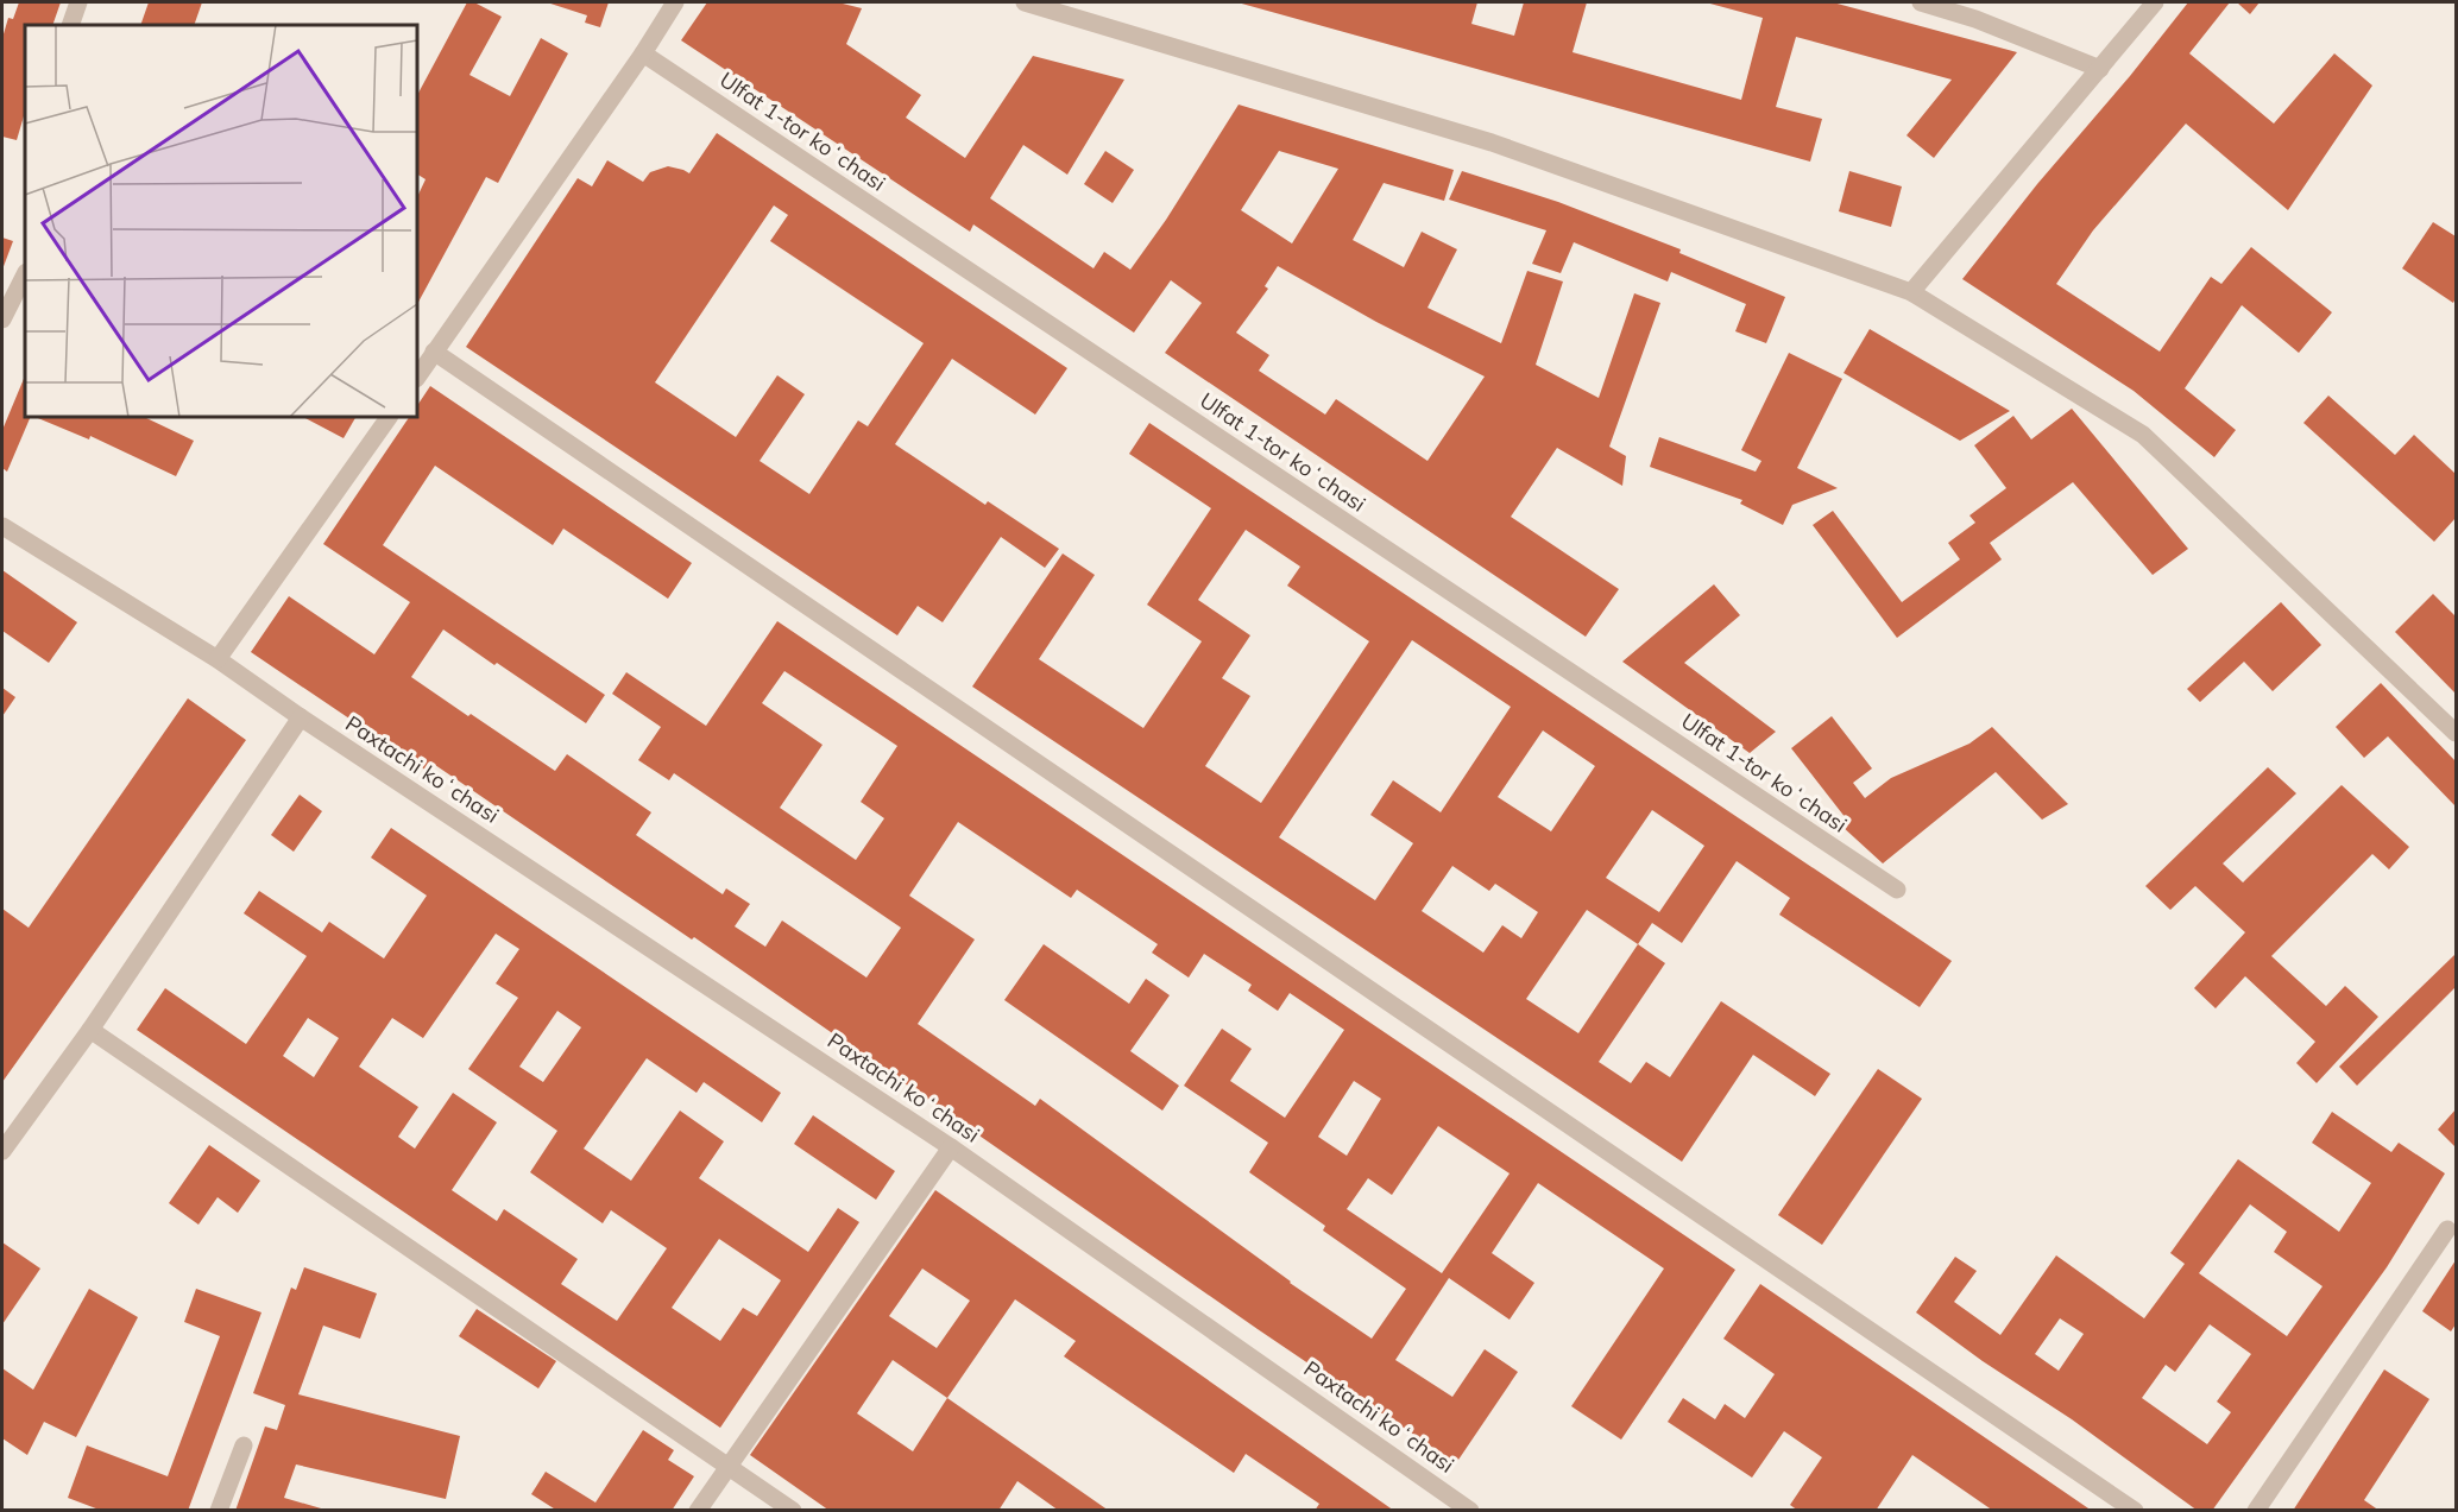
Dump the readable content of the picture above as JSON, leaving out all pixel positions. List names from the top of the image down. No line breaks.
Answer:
{"streets":{"street":["Ulfat 1-tor koʻchasi","Paxtachi koʻchasi"]}}
